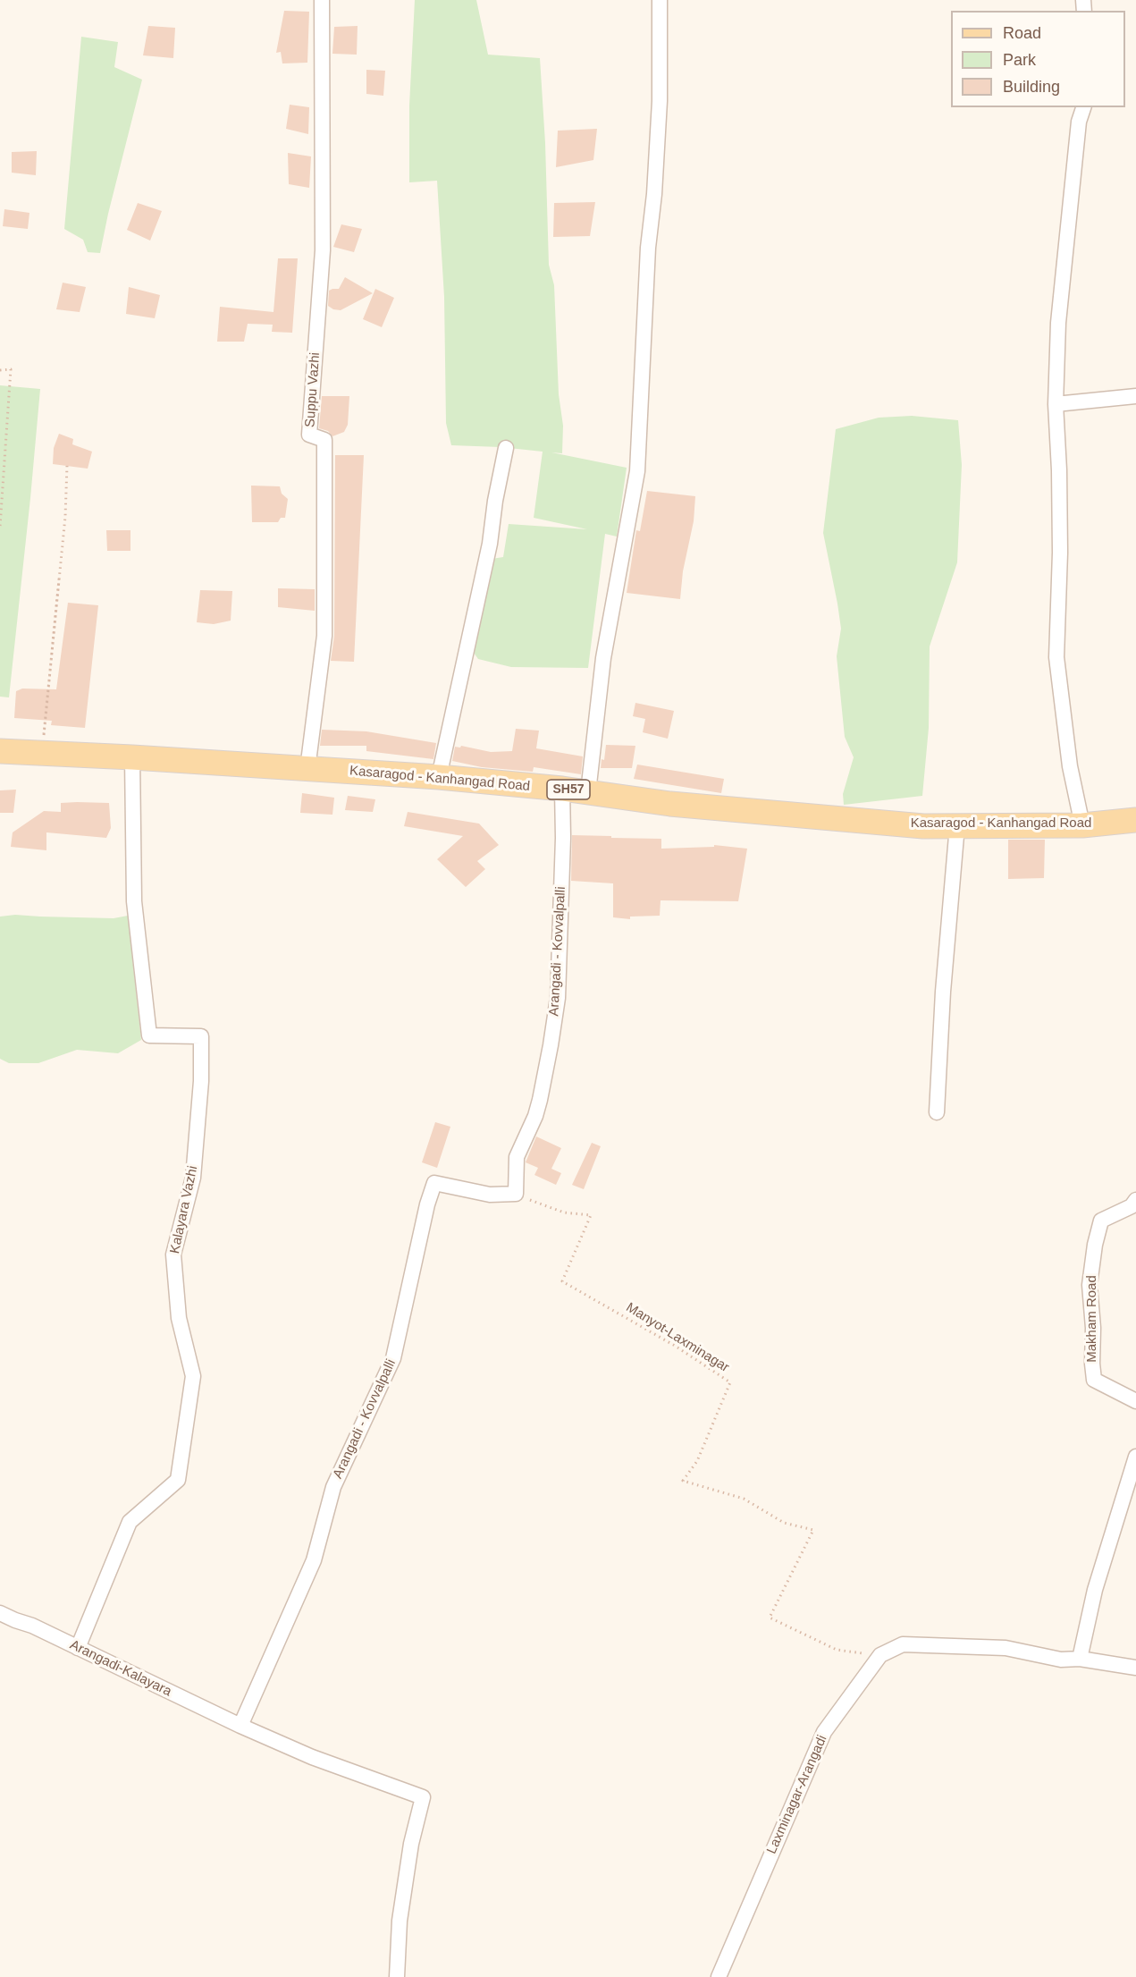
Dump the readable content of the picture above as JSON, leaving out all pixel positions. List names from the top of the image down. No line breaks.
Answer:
{"streets":{"main road":["Kasaragod - Kanhangad Road","SH57"],"street":["Suppu Vazhi","Arangadi - Kovvalpalli","Kalayara Vazhi","Makham Road","Arangadi-Kalayara","Laxminagar-Arangadi"],"path":["Manyot-Laxminagar"]},"crossings":[["Suppu Vazhi","Kasaragod - Kanhangad Road"],["Kasaragod - Kanhangad Road","Arangadi - Kovvalpalli"],["Kasaragod - Kanhangad Road","Kalayara Vazhi"],["Arangadi - Kovvalpalli","Manyot-Laxminagar"],["Arangadi - Kovvalpalli","Arangadi-Kalayara"],["Kalayara Vazhi","Arangadi-Kalayara"],["Manyot-Laxminagar","Laxminagar-Arangadi"]],"legend":["Road","Park","Building"]}
